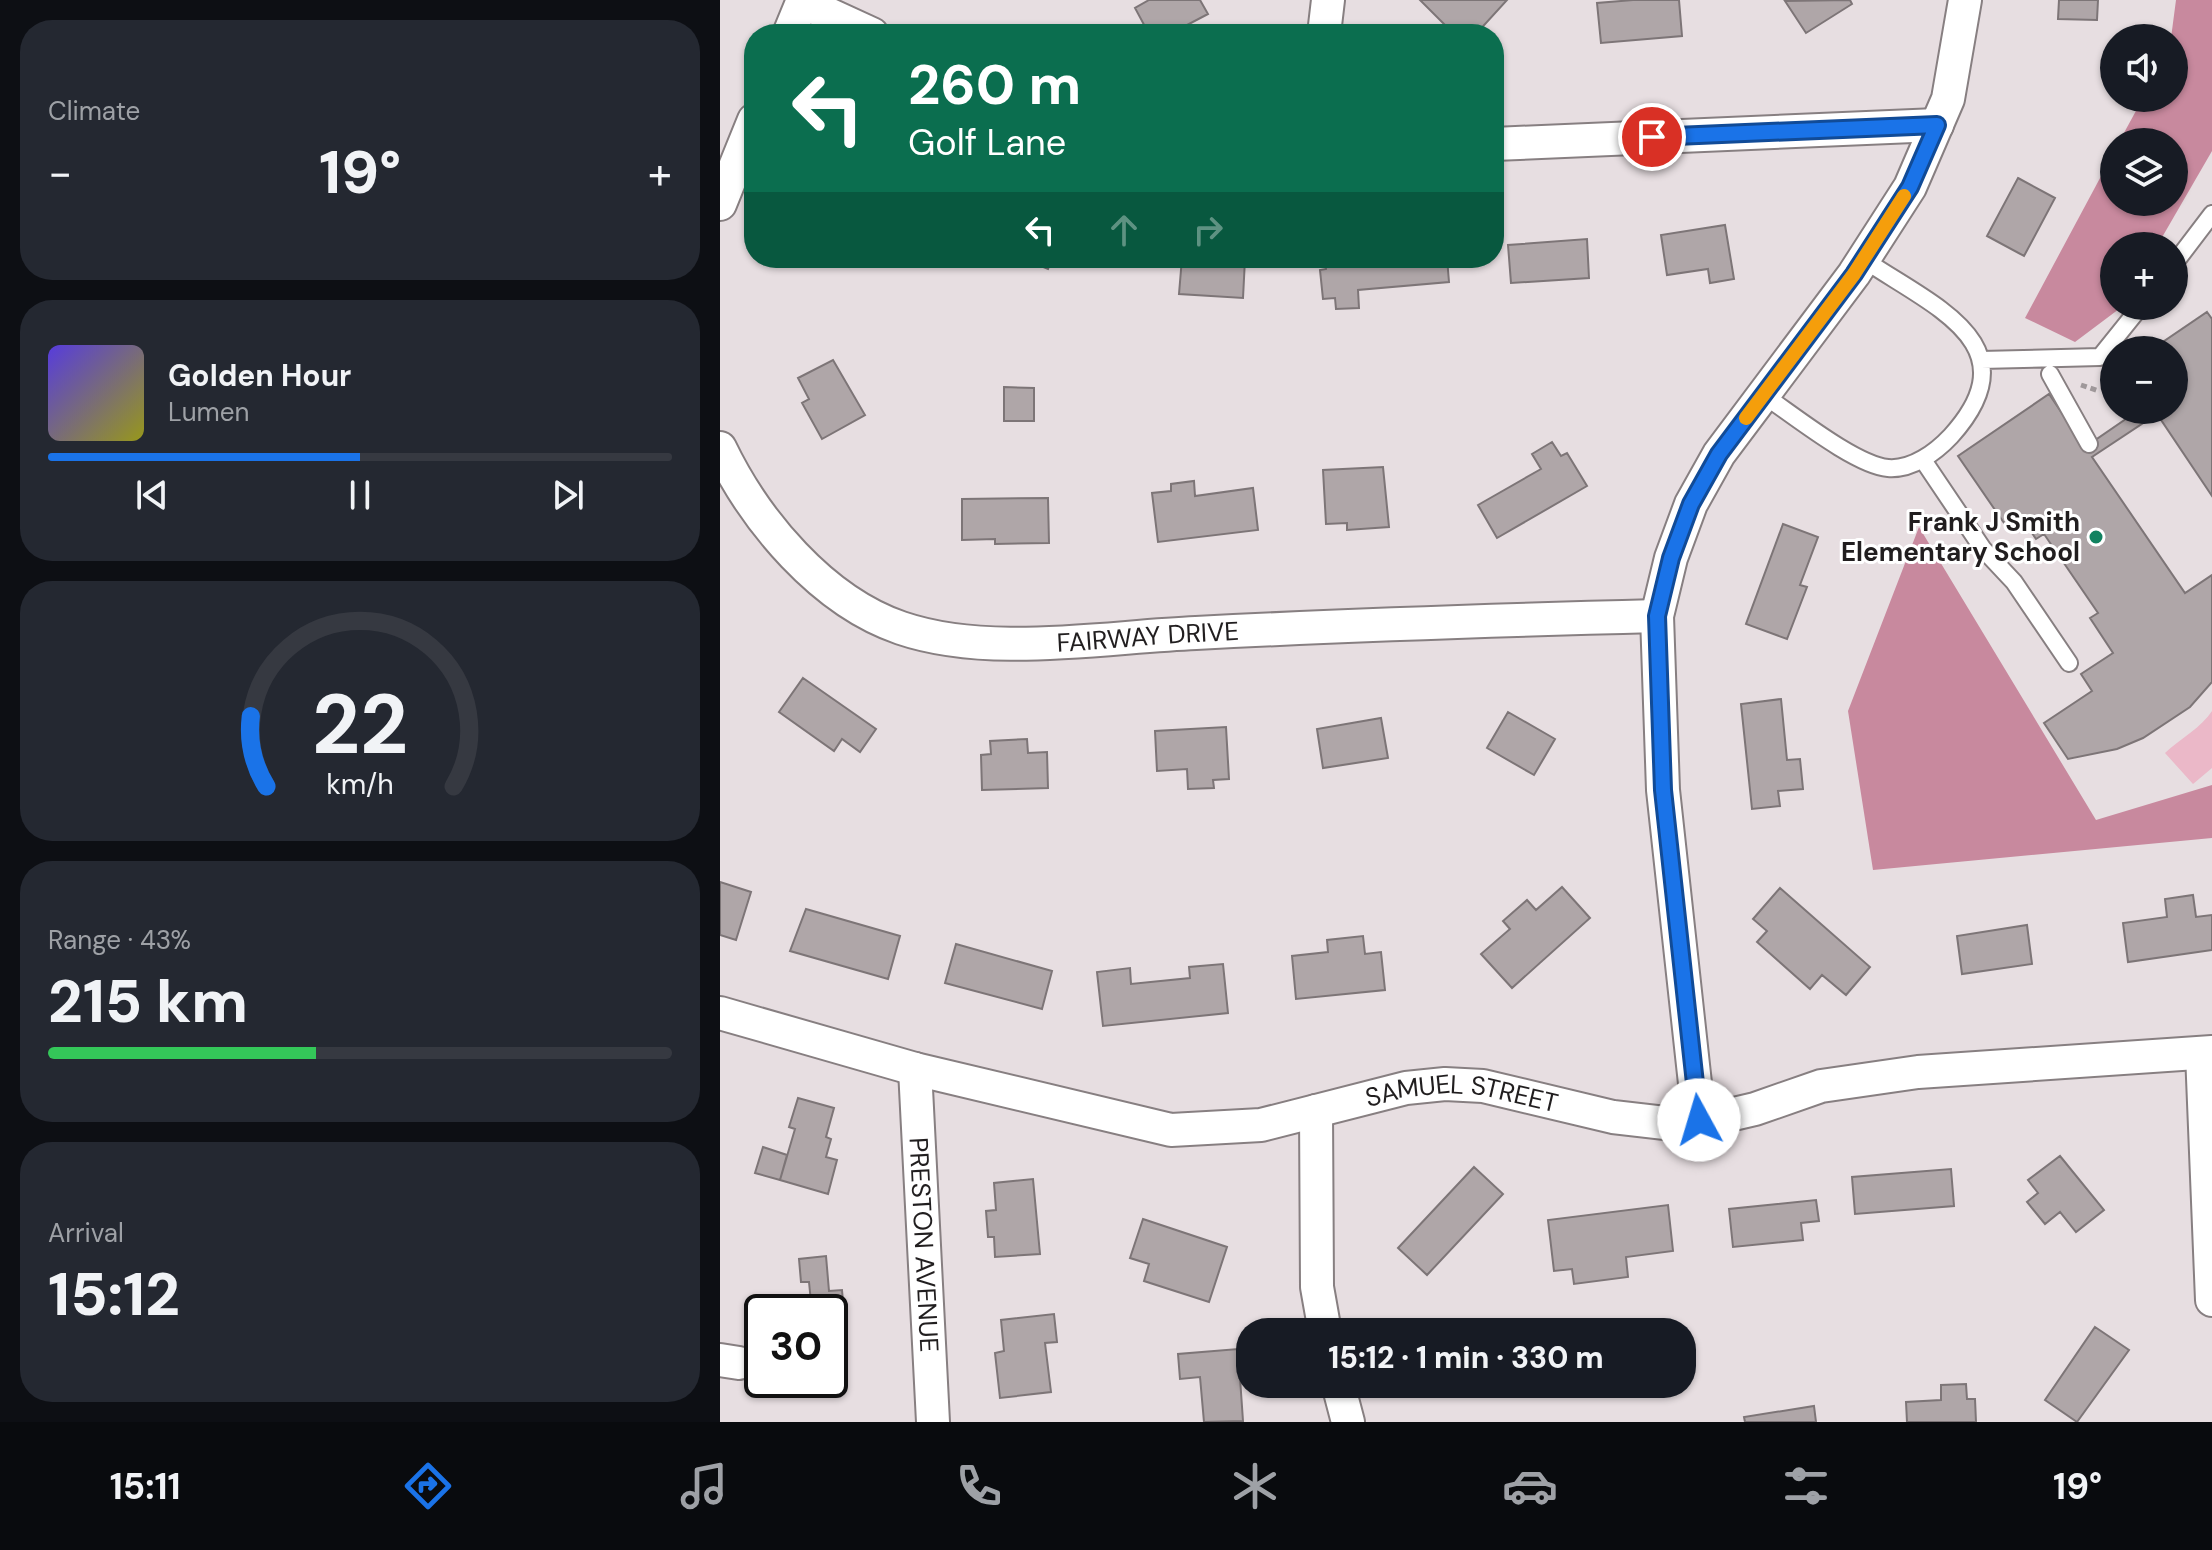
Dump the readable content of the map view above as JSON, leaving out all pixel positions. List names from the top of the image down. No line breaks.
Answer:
{"streets":{"street":["FAIRWAY DRIVE","SAMUEL STREET","PRESTON AVENUE"]},"crossings":[["SAMUEL STREET","PRESTON AVENUE"]],"places":["Frank J Smith Elementary School"],"page":{"tile":["Climate",["Range · 43%","215 km"],["Arrival","15:12"]],"map_buttons":["+","−"],"turn":["260 m","Golf Lane"],"heat":["−","19°","+"],"song":["Golden Hour","Lumen"],"limit":"30","trip":"15:12 · 1 min · 330 m","tabs":["15:11","19°"],"gauge":["22","km/h"]}}
